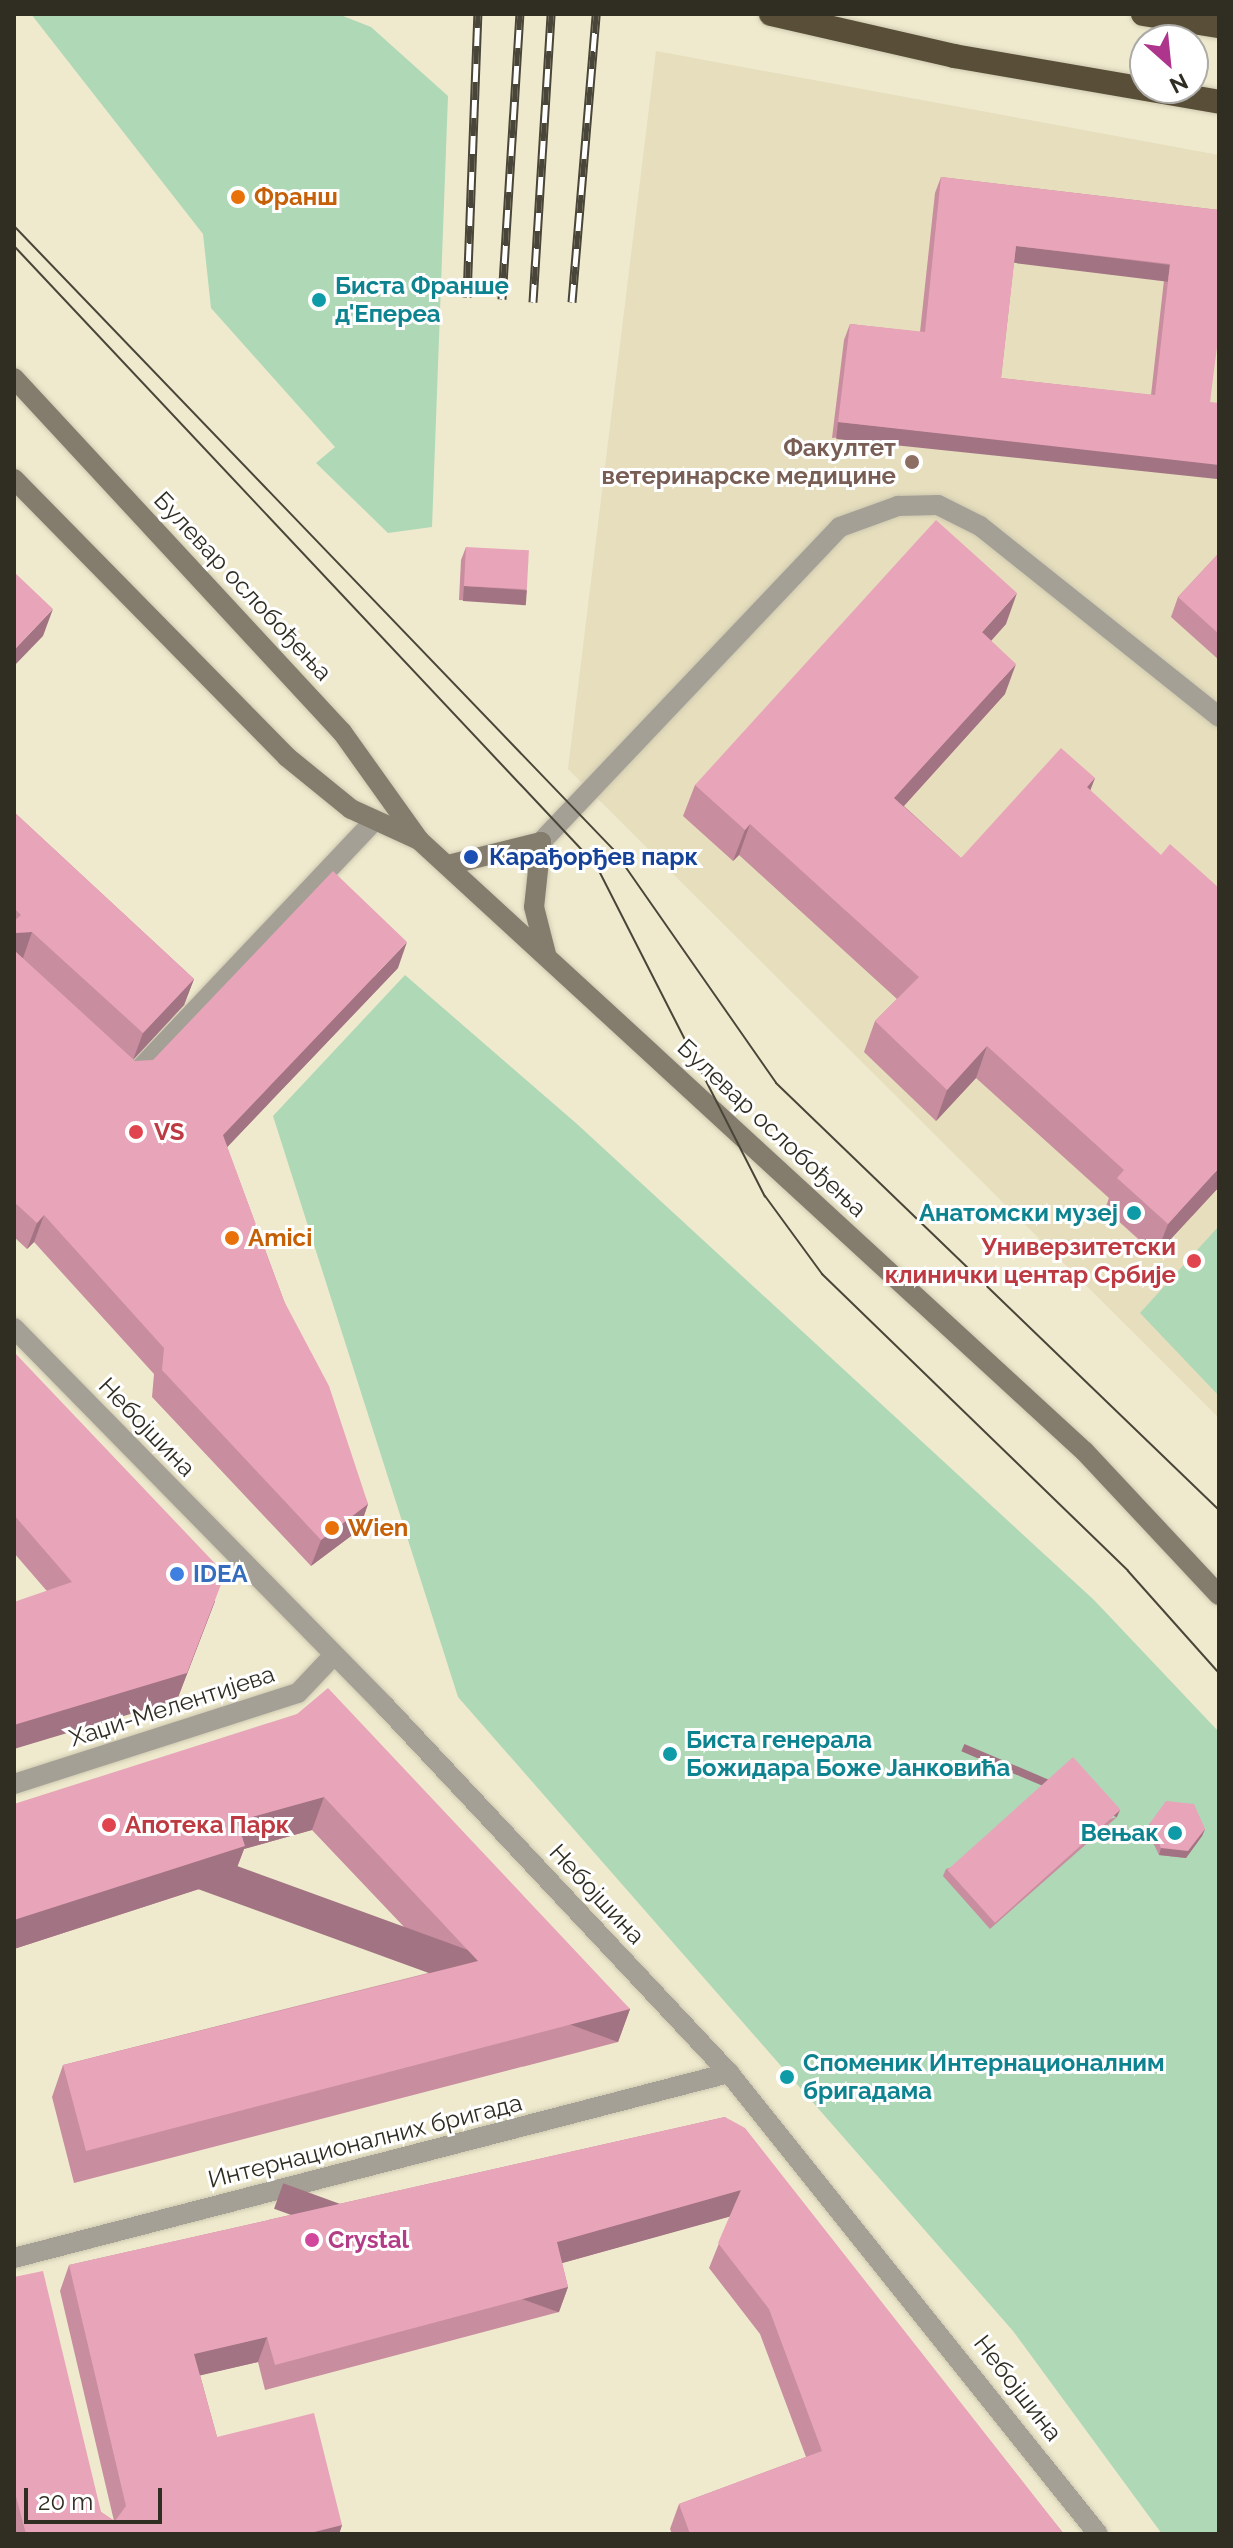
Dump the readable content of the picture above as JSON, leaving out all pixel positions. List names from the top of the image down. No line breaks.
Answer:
{"streets":{"main road":["Булевар ослобођења"],"street":["Небојшина","Хаџи-Мелентијева","Интернационалних бригада"]},"crossings":[["Небојшина","Хаџи-Мелентијева"],["Небојшина","Интернационалних бригада"]],"places":["Франш","Биста Франше д'Епереа","Факултет ветеринарске медицине","Карађорђев парк","VS","Анатомски музеј","Amici","Универзитетски клинички центар Србије","Wien","IDEA","Биста генерала Божидара Боже Јанковића","Апотека Парк","Вењак","Споменик Интернационалним бригадама","Crystal"],"scale_bar":"20 m","north":"bottom right"}
